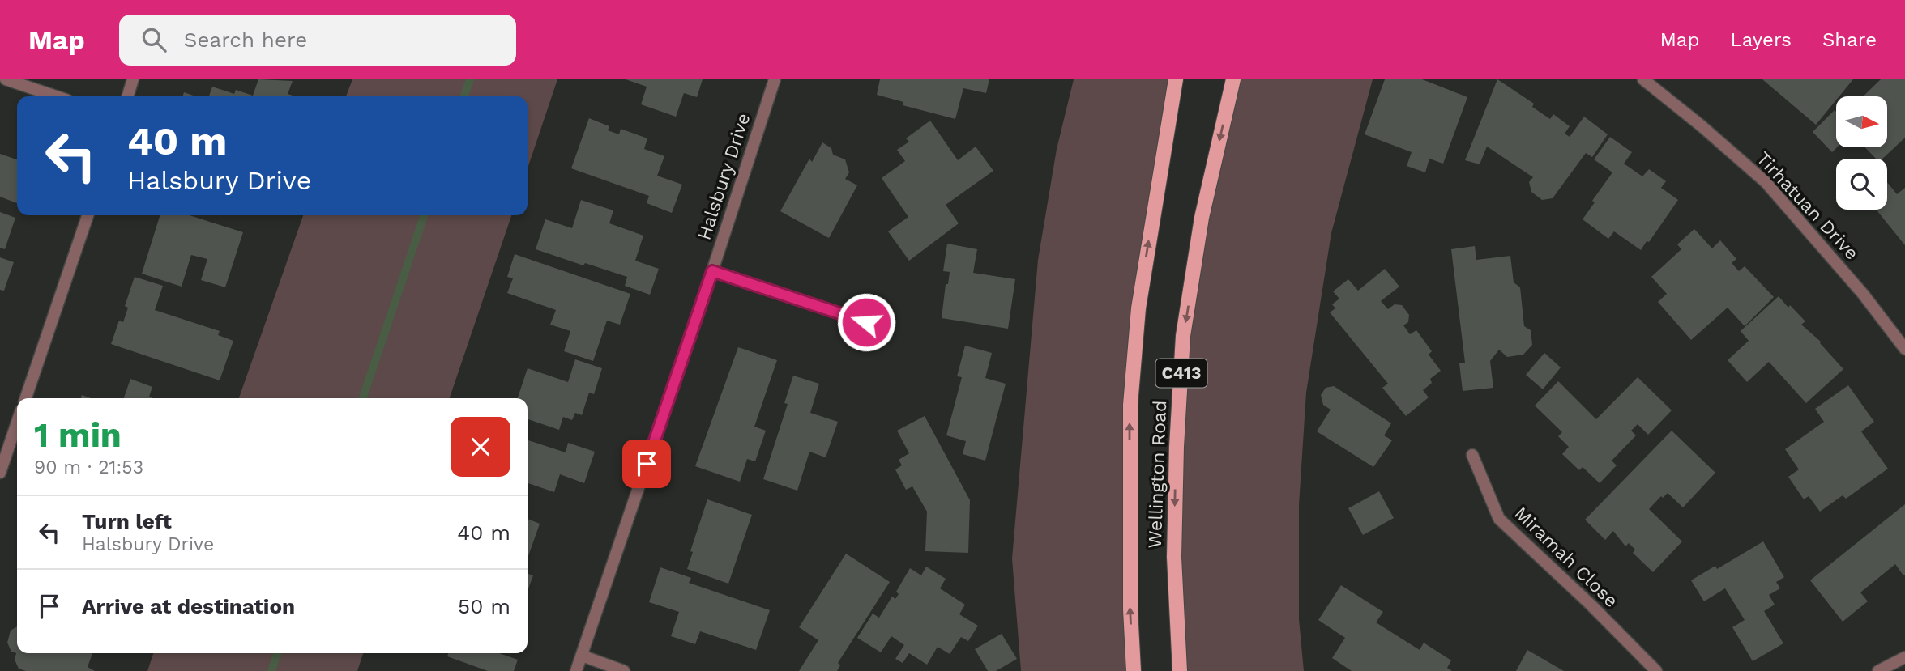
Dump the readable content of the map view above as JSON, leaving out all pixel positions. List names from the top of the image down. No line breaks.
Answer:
{"streets":{"main road":["C413","Wellington Road"],"street":["Halsbury Drive","Tirhatuan Drive","Miramah Close"]},"north":"right","page":{"header":"Map","search":"Search here","nav":["Map","Layers","Share"],"turn":["40 m","Halsbury Drive"],"heading":["1 min","90 m · 21:53"],"list":[{"name":"Turn left","note":"Halsbury Drive","value":"40 m"},{"name":"Arrive at destination","value":"50 m"}]}}
